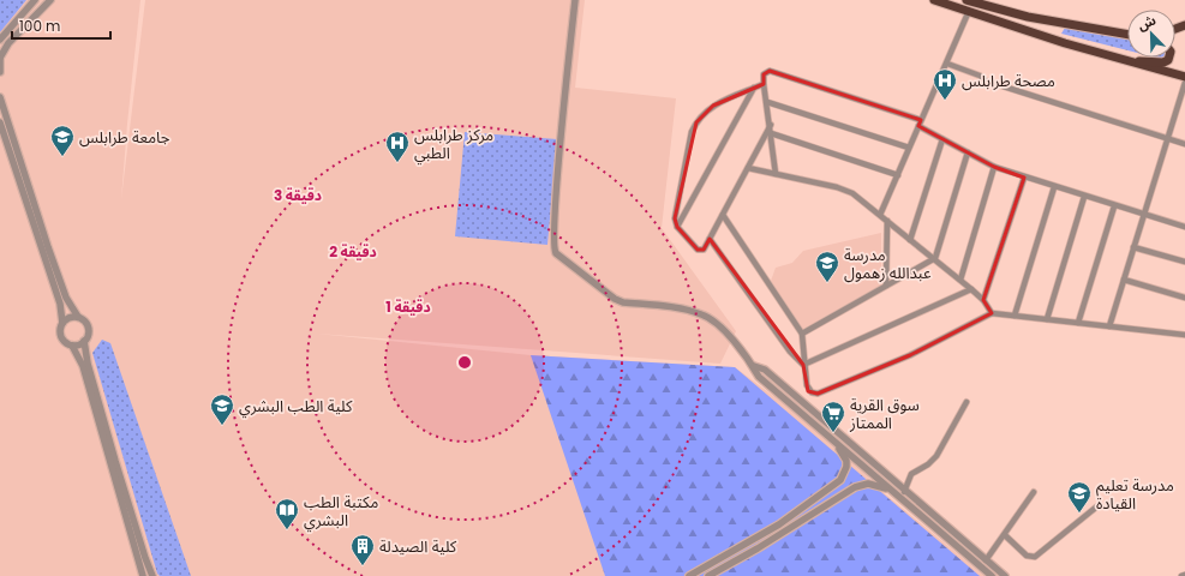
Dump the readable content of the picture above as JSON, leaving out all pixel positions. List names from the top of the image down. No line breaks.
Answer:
{"places":{"hospital":["مصحة طرابلس","مركز طرابلس الطبي"],"school or university":["جامعة طرابلس","مدرسة عبدالله زهمول","كلية الطب البشري","مدرسة تعليم القيادة"],"supermarket":["سوق القرية الممتاز"],"library":["مكتبة الطب البشري"],"building":["كلية الصيدلة"]},"scale_bar":"100 m","north":"top left","rings":["3 دقيقة","2 دقيقة","1 دقيقة"]}
